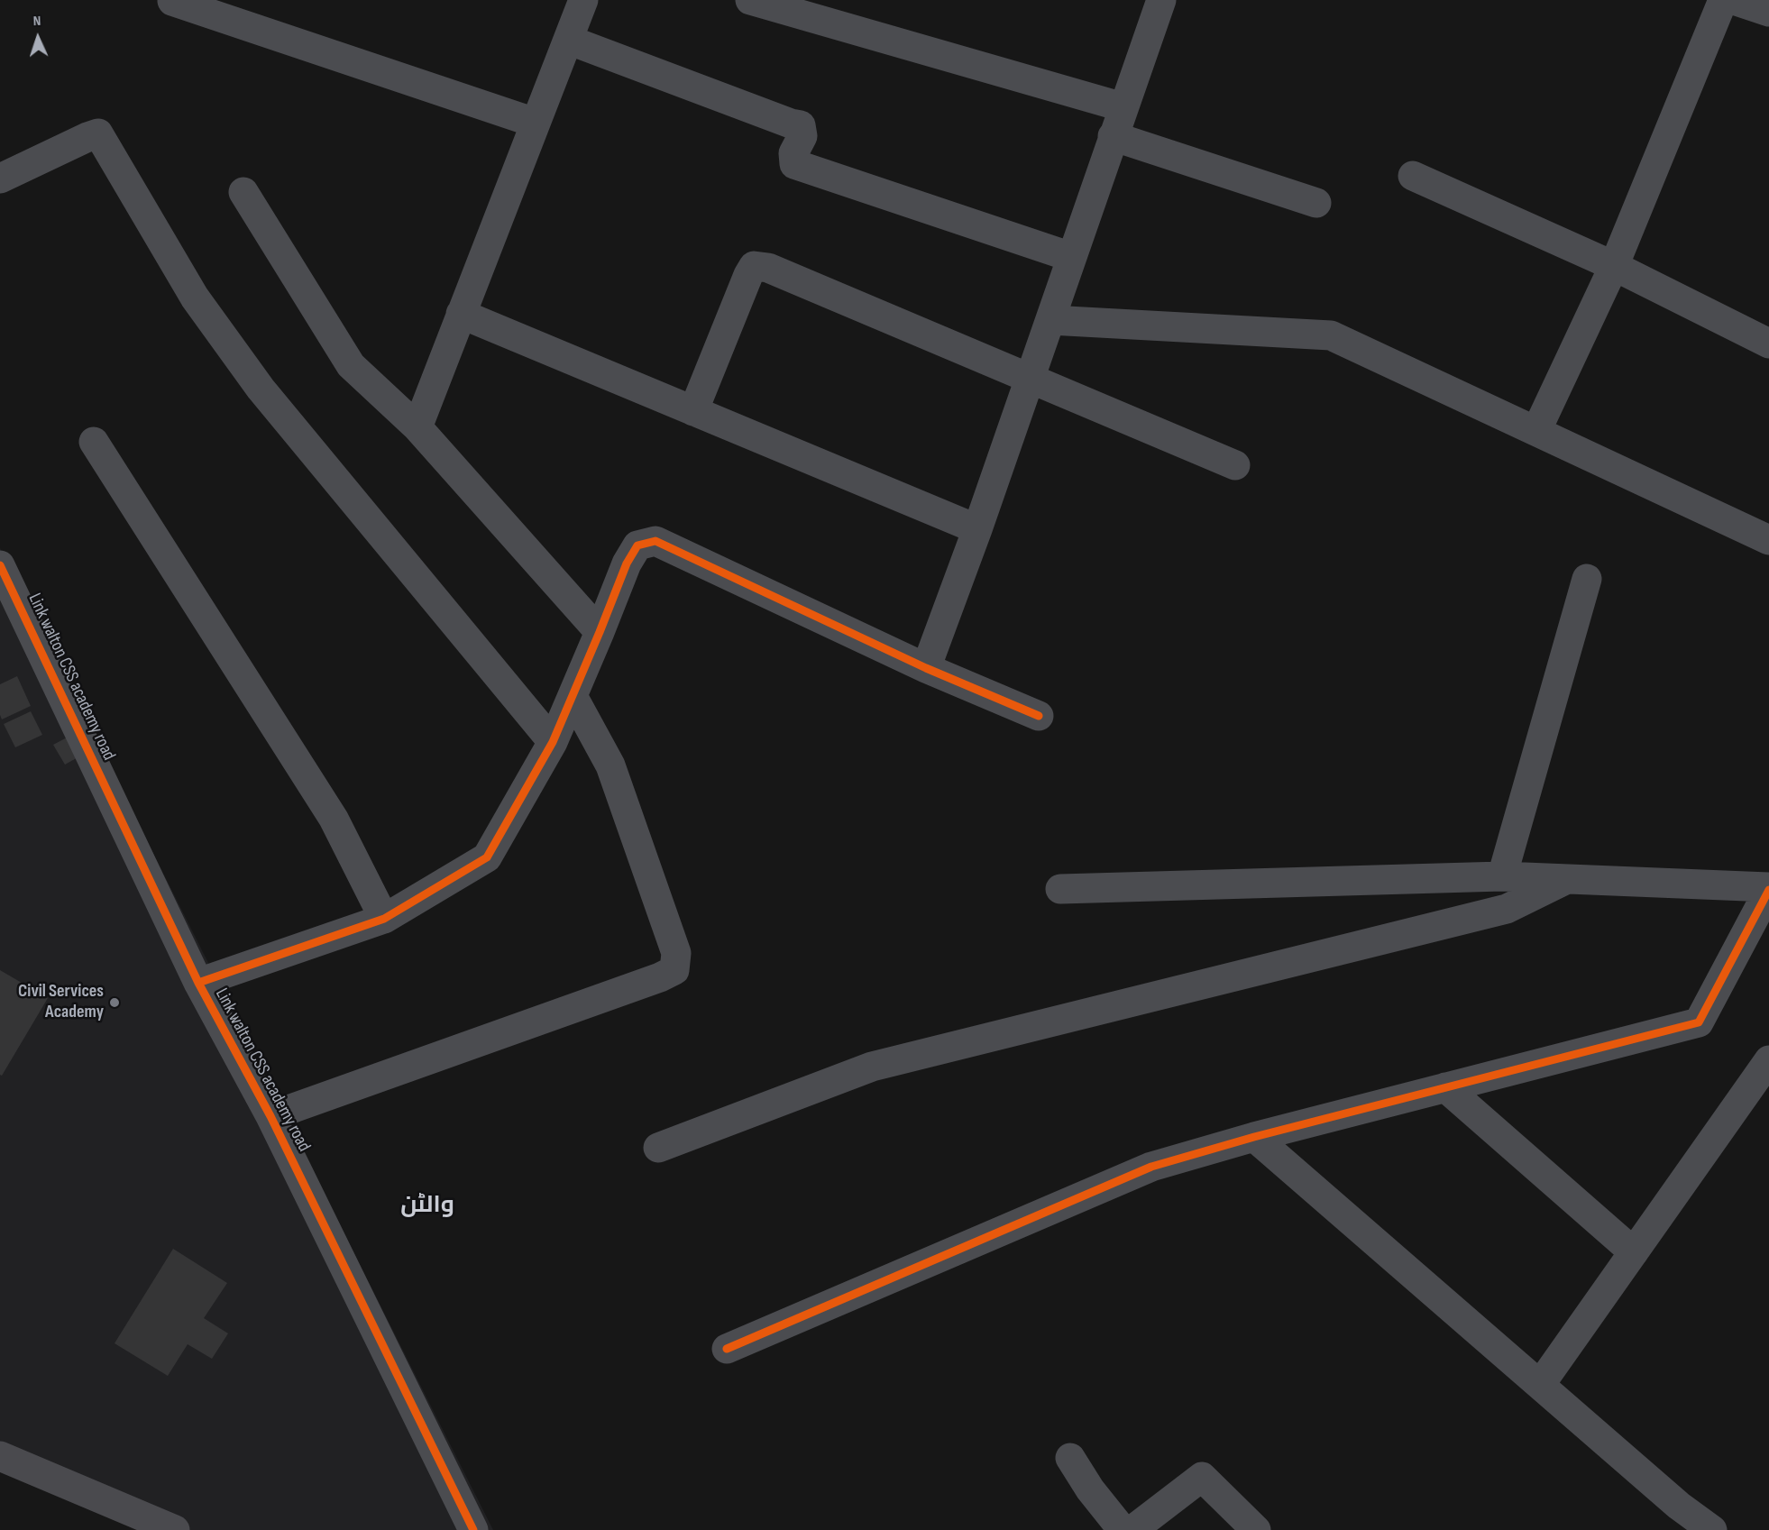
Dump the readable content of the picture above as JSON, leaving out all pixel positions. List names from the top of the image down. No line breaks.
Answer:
{"streets":{"street":["Link walton CSS academy road"]},"districts":["والٹن"],"places":["Civil Services Academy"],"north":"top"}
